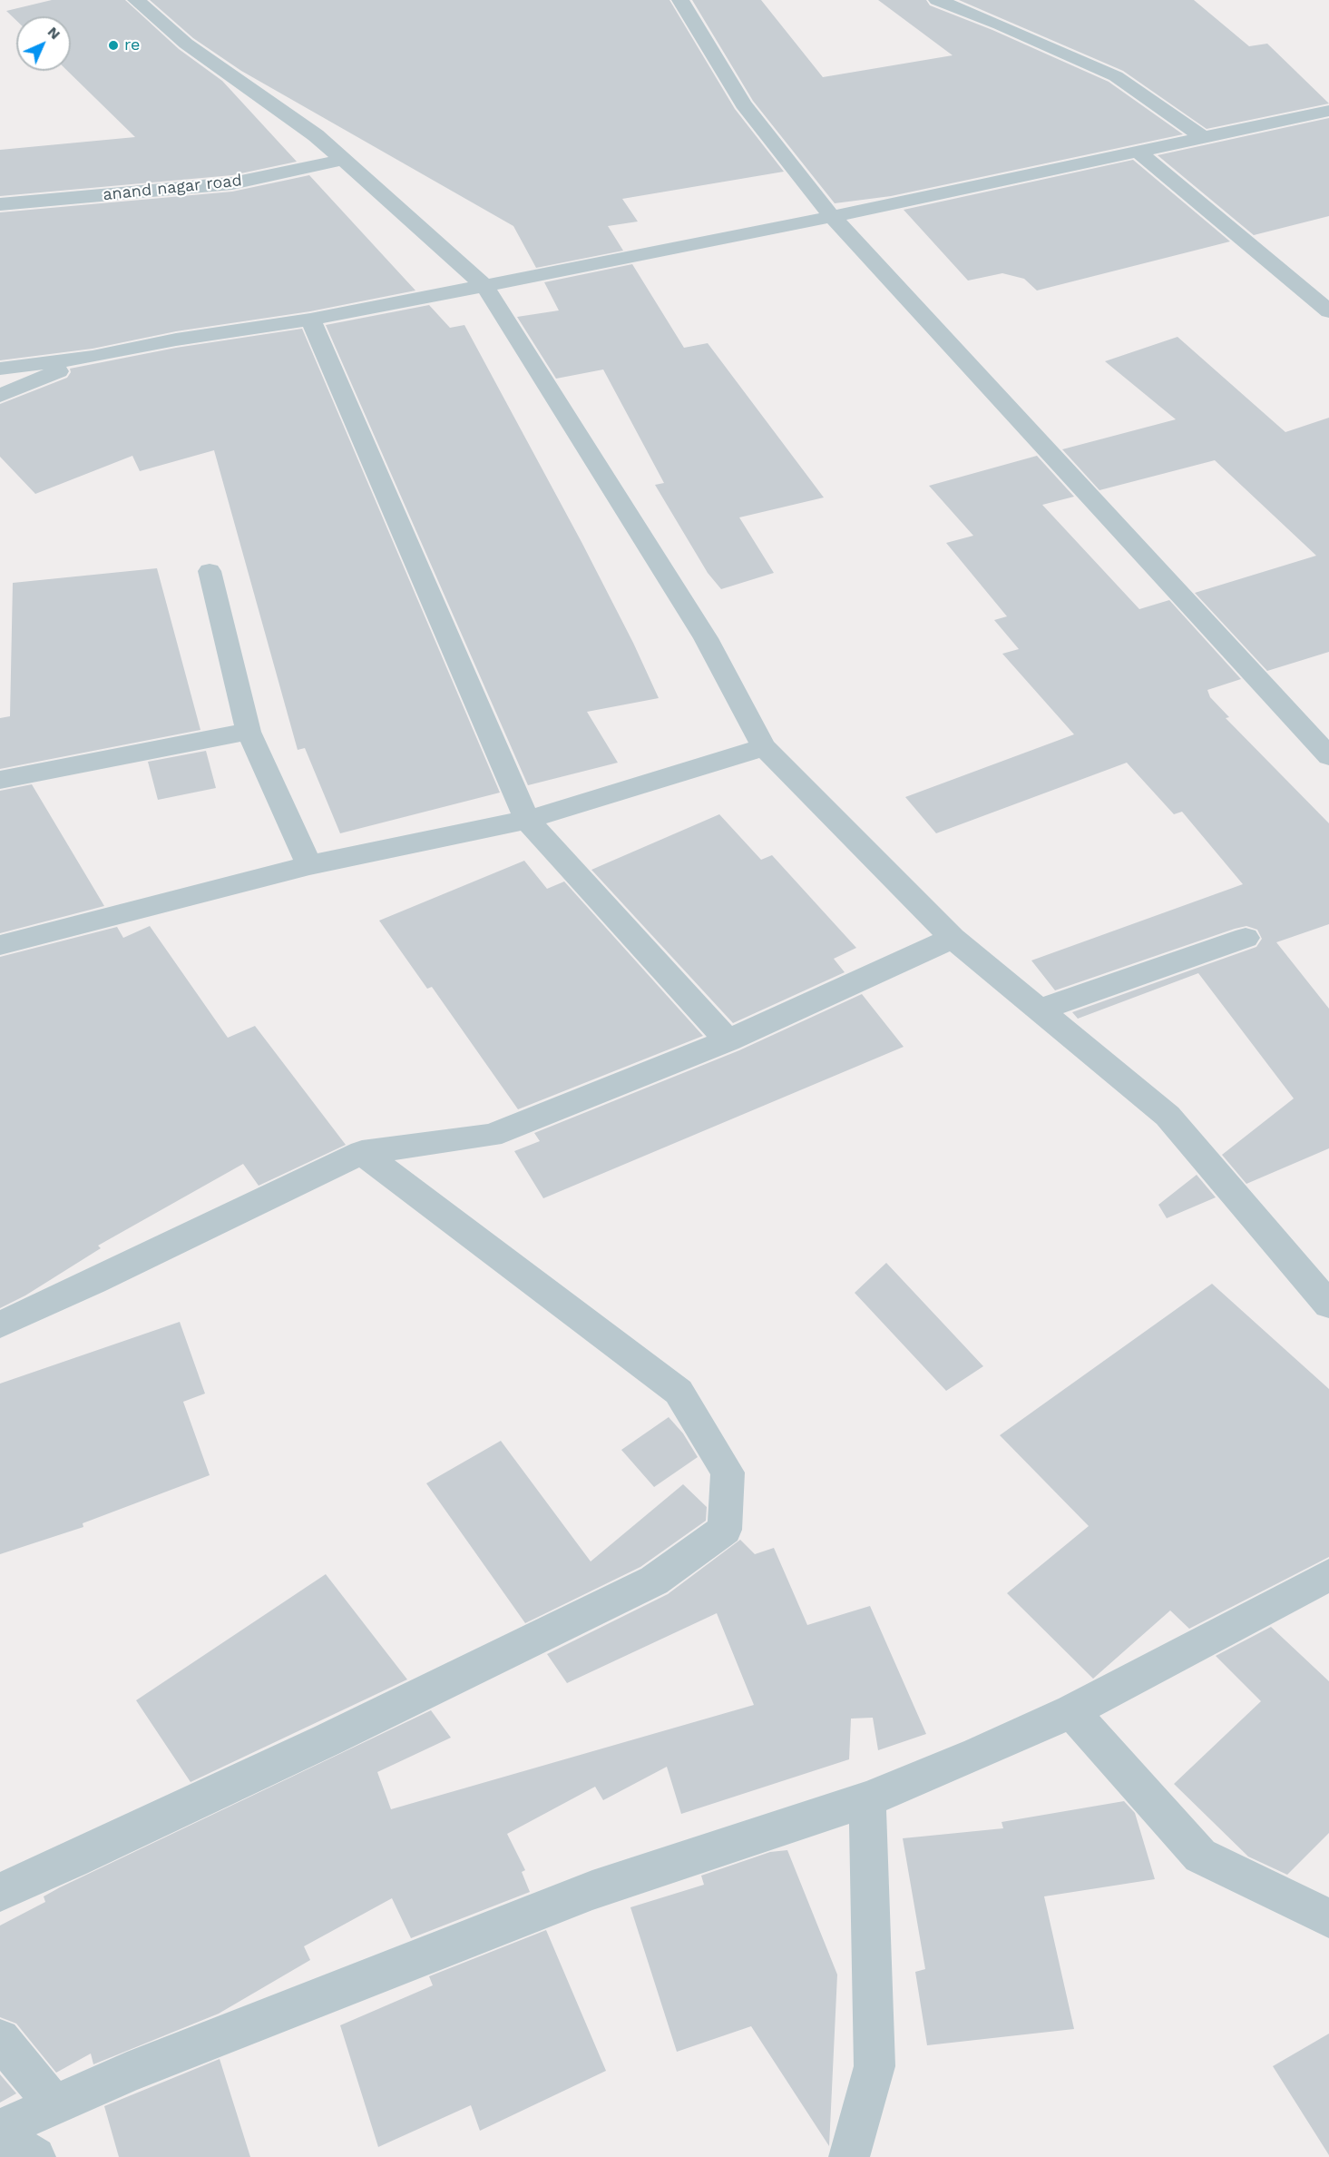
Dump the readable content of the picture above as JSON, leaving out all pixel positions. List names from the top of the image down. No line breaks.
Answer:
{"streets":{"street":["anand nagar road"]},"places":["re"],"north":"top right"}
